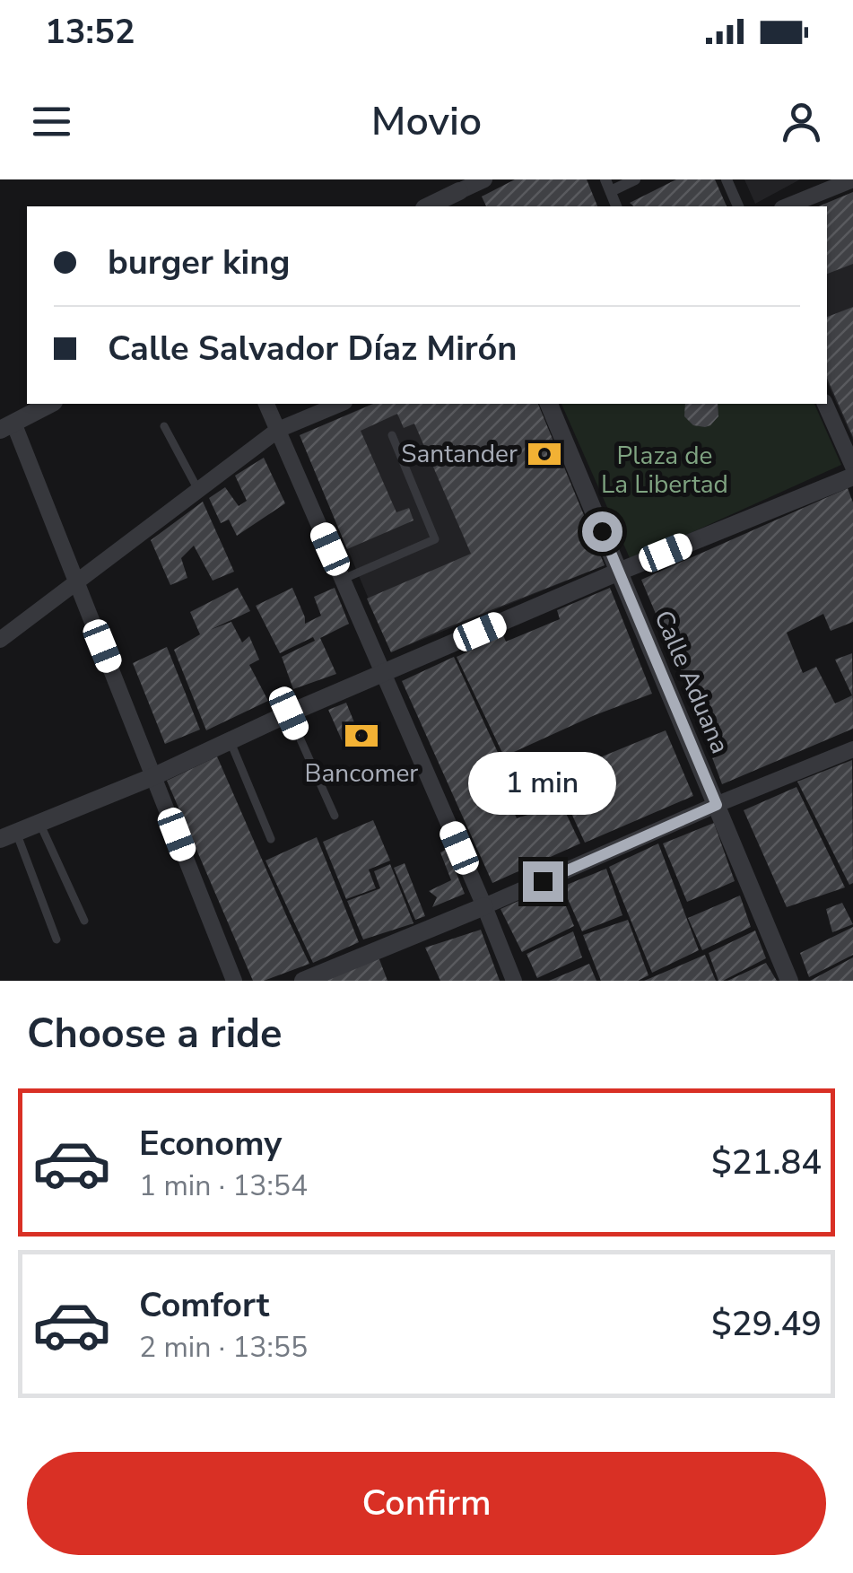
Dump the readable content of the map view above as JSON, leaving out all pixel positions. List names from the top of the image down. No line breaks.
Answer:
{"streets":{"street":["Calle Aduana"]},"parks":["Plaza de La Libertad"],"places":{"bank":["Santander","Bancomer"]},"page":{"status":"13:52","header":"Movio","banner":["burger king","Calle Salvador Díaz Mirón"],"bubble":"1 min","heading":"Choose a ride","list":[{"name":"Economy","note":"1 min · 13:54","value":"$21.84"},{"name":"Comfort","note":"2 min · 13:55","value":"$29.49"}],"buttons":"Confirm"}}
